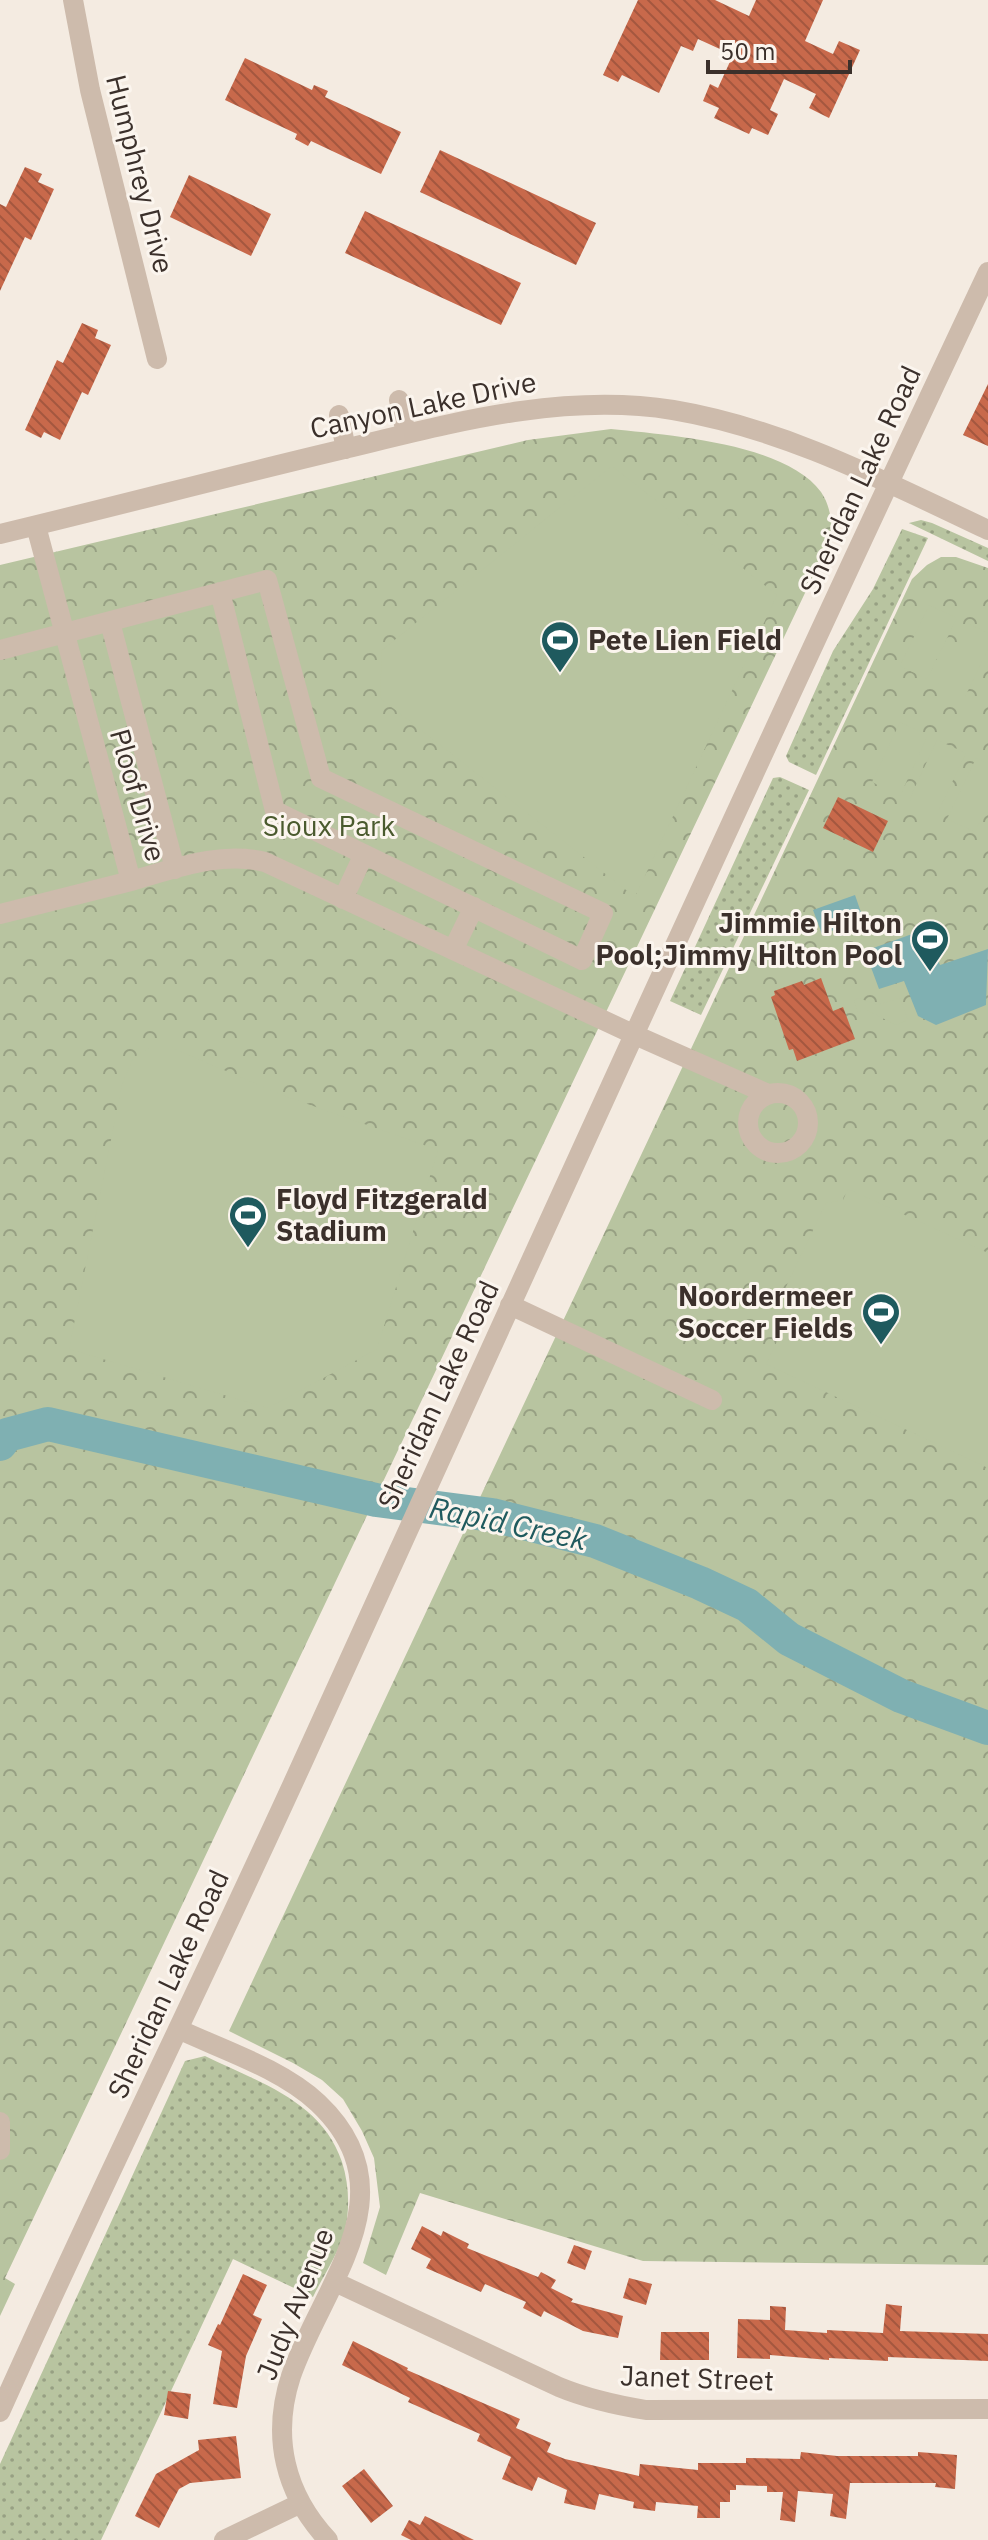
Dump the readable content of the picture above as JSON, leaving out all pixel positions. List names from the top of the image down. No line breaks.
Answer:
{"streets":{"street":["Humphrey Drive","Canyon Lake Drive","Sheridan Lake Road","Ploof Drive","Judy Avenue","Janet Street"]},"crossings":[["Canyon Lake Drive","Sheridan Lake Road"],["Canyon Lake Drive","Ploof Drive"],["Sheridan Lake Road","Ploof Drive"],["Sheridan Lake Road","Judy Avenue"],["Judy Avenue","Janet Street"]],"water":["Rapid Creek"],"parks":["Sioux Park"],"places":{"sports":["Pete Lien Field","Jimmie Hilton Pool;Jimmy Hilton Pool","Floyd Fitzgerald Stadium","Noordermeer Soccer Fields"]},"scale_bar":"50 m"}
